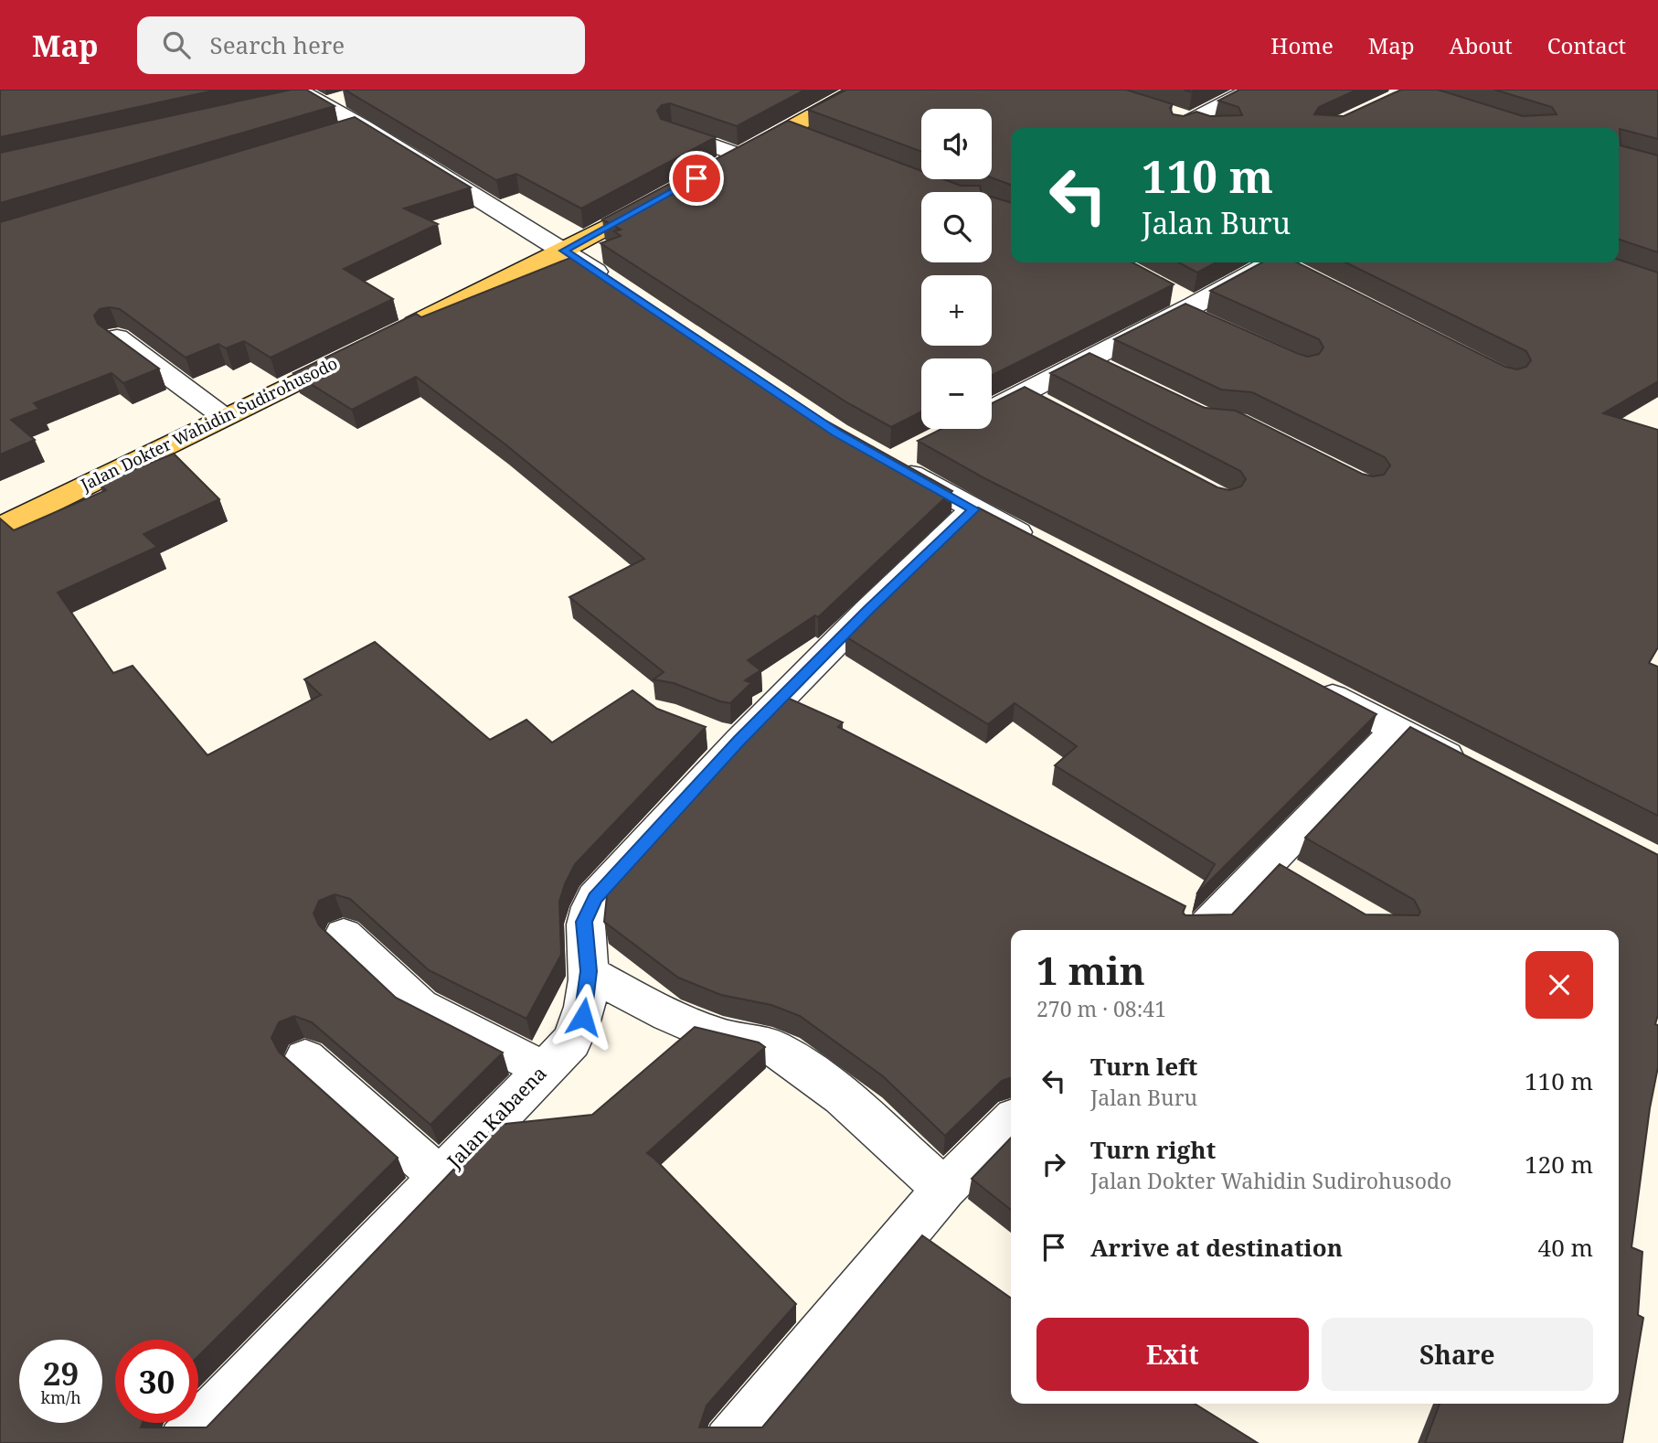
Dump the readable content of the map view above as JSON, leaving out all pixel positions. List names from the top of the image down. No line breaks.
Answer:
{"streets":{"main road":["Jalan Dokter Wahidin Sudirohusodo"],"street":["Jalan Kabaena"]},"page":{"header":"Map","search":"Search here","nav":["Home","Map","About","Contact"],"map_buttons":["+","−"],"turn":["110 m","Jalan Buru"],"heading":["1 min","270 m · 08:41"],"list":[{"name":"Turn left","note":"Jalan Buru","value":"110 m"},{"name":"Turn right","note":"Jalan Dokter Wahidin Sudirohusodo","value":"120 m"},{"name":"Arrive at destination","value":"40 m"}],"buttons":["Exit","Share"],"speed":"29 km/h","limit":"30"}}
